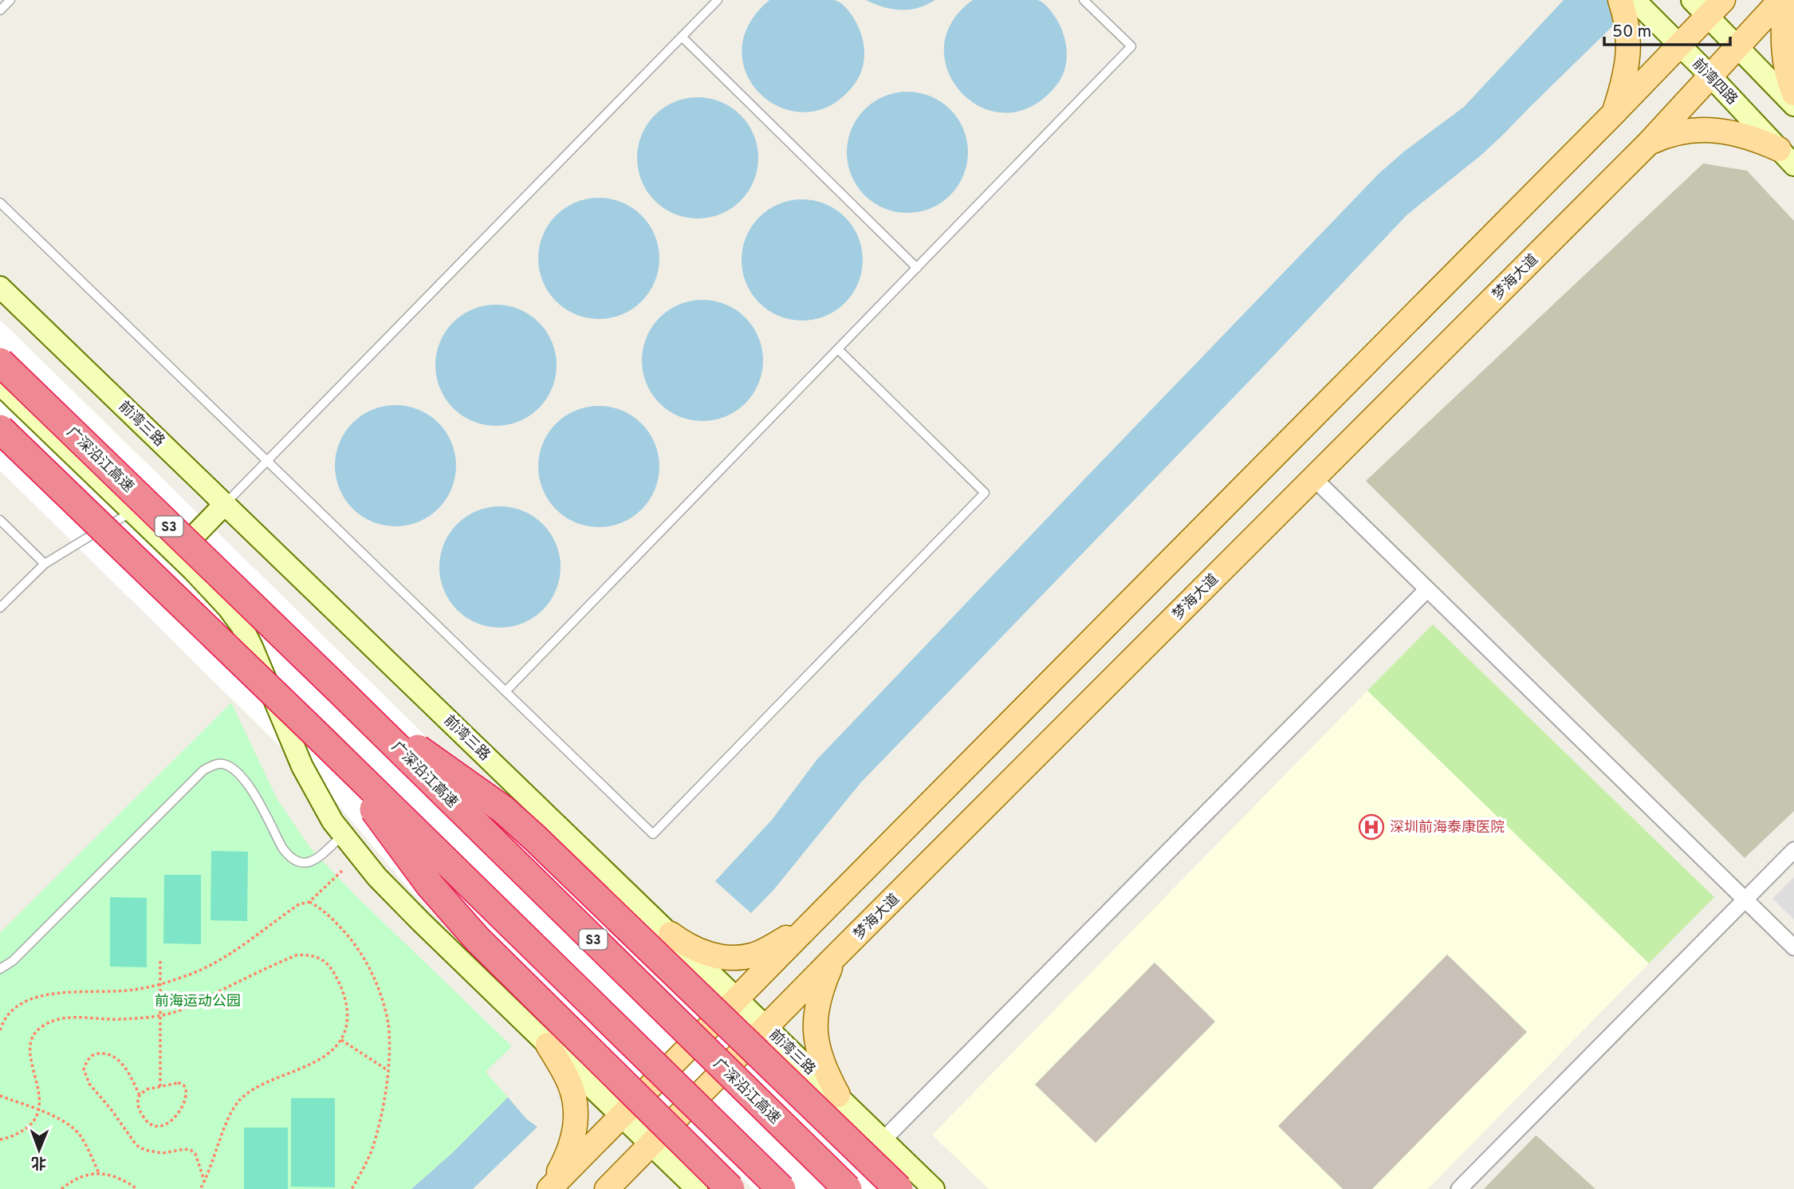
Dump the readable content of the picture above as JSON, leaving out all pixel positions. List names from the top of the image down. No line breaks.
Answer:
{"streets":{"highway":["广深沿江高速","S3"],"main road":["梦海大道"],"street":["前湾四路","前湾三路"]},"crossings":[["前湾四路","梦海大道"],["梦海大道","前湾三路"]],"parks":["前海运动公园"],"places":{"hospital":["深圳前海泰康医院"]},"scale_bar":"50 m","north":"bottom"}
